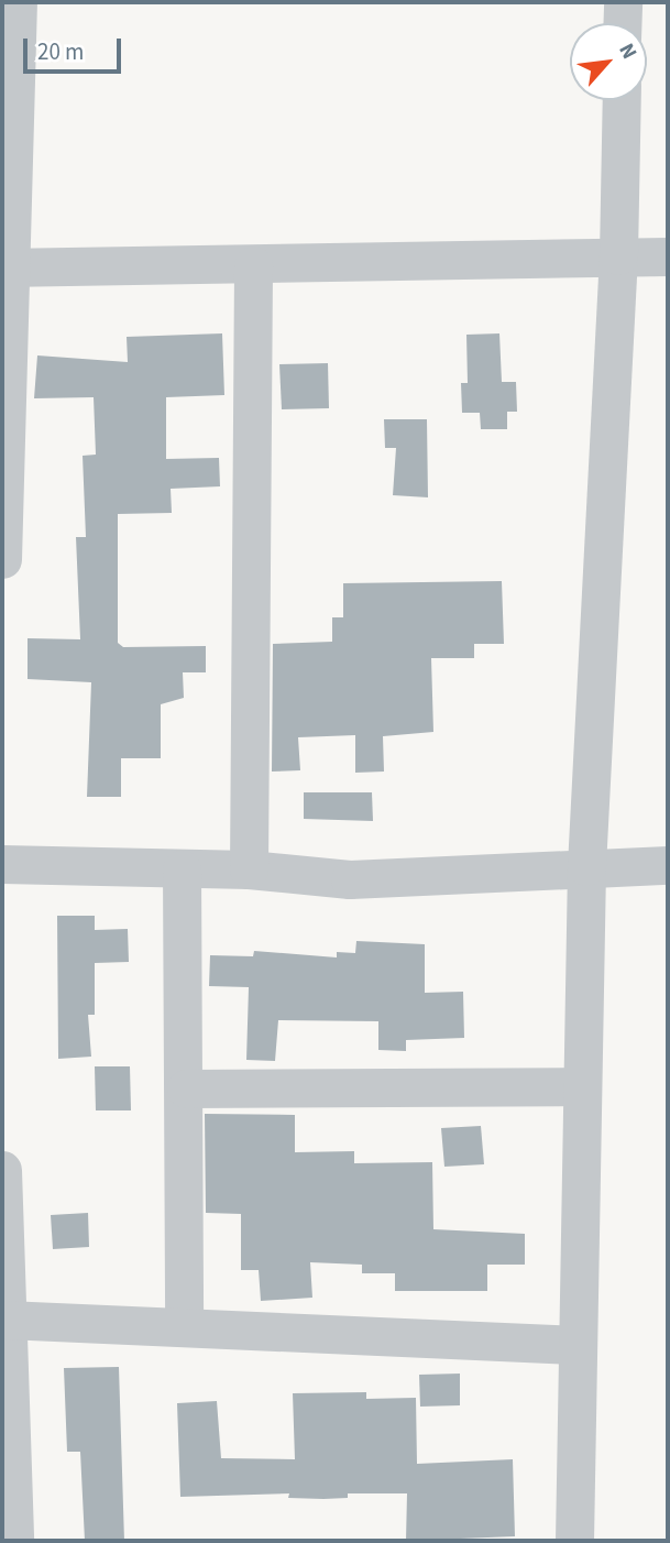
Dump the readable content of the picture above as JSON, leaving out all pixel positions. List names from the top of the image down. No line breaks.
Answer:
{"scale_bar":"20 m","north":"top right"}
